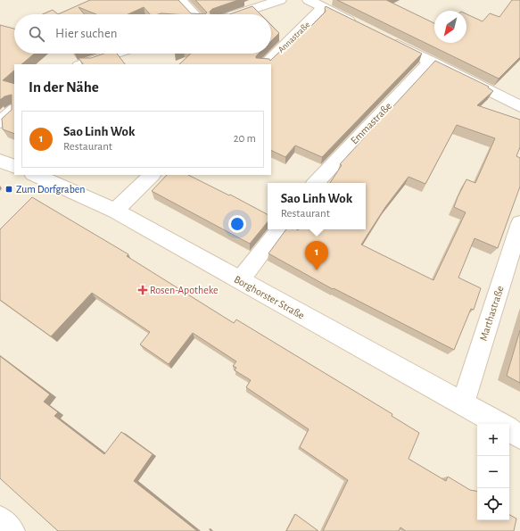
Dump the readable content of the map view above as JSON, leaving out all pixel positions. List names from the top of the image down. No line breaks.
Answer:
{"streets":{"street":["Annastraße","Emmastraße","Borghorster Straße","Marthastraße"]},"crossings":[["Borghorster Straße","Marthastraße"]],"places":{"transit":["Zum Dorfgraben"],"health":["Rosen-Apotheke"]},"north":"bottom left","page":{"search":"Hier suchen","heading":"In der Nähe","list":[{"mark":"1","name":"Sao Linh Wok","note":"Restaurant","value":"20 m"}],"popup":["Sao Linh Wok","Restaurant"],"pins":"1","map_buttons":["+","−"]}}
